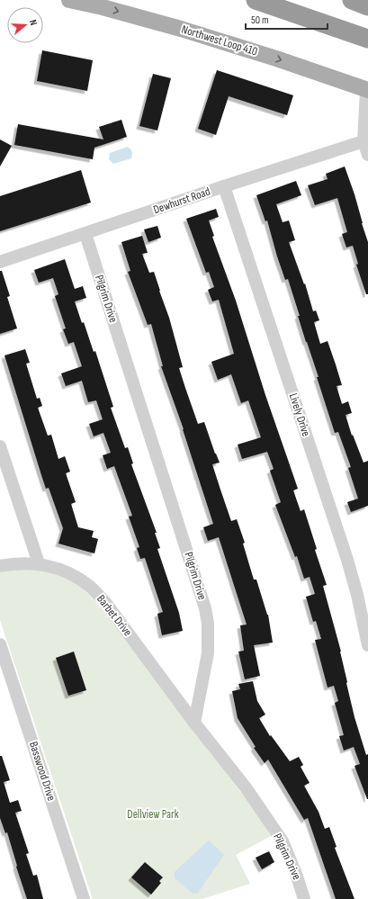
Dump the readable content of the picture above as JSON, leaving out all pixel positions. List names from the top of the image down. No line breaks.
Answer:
{"streets":{"main road":["Northwest Loop 410"],"street":["Dewhurst Road","Pilgrim Drive","Lively Drive","Barbet Drive","Basswood Drive"]},"crossings":[["Dewhurst Road","Pilgrim Drive"],["Dewhurst Road","Lively Drive"],["Pilgrim Drive","Barbet Drive"]],"one_way":["Northwest Loop 410"],"parks":["Dellview Park"],"scale_bar":"50 m","north":"right"}
